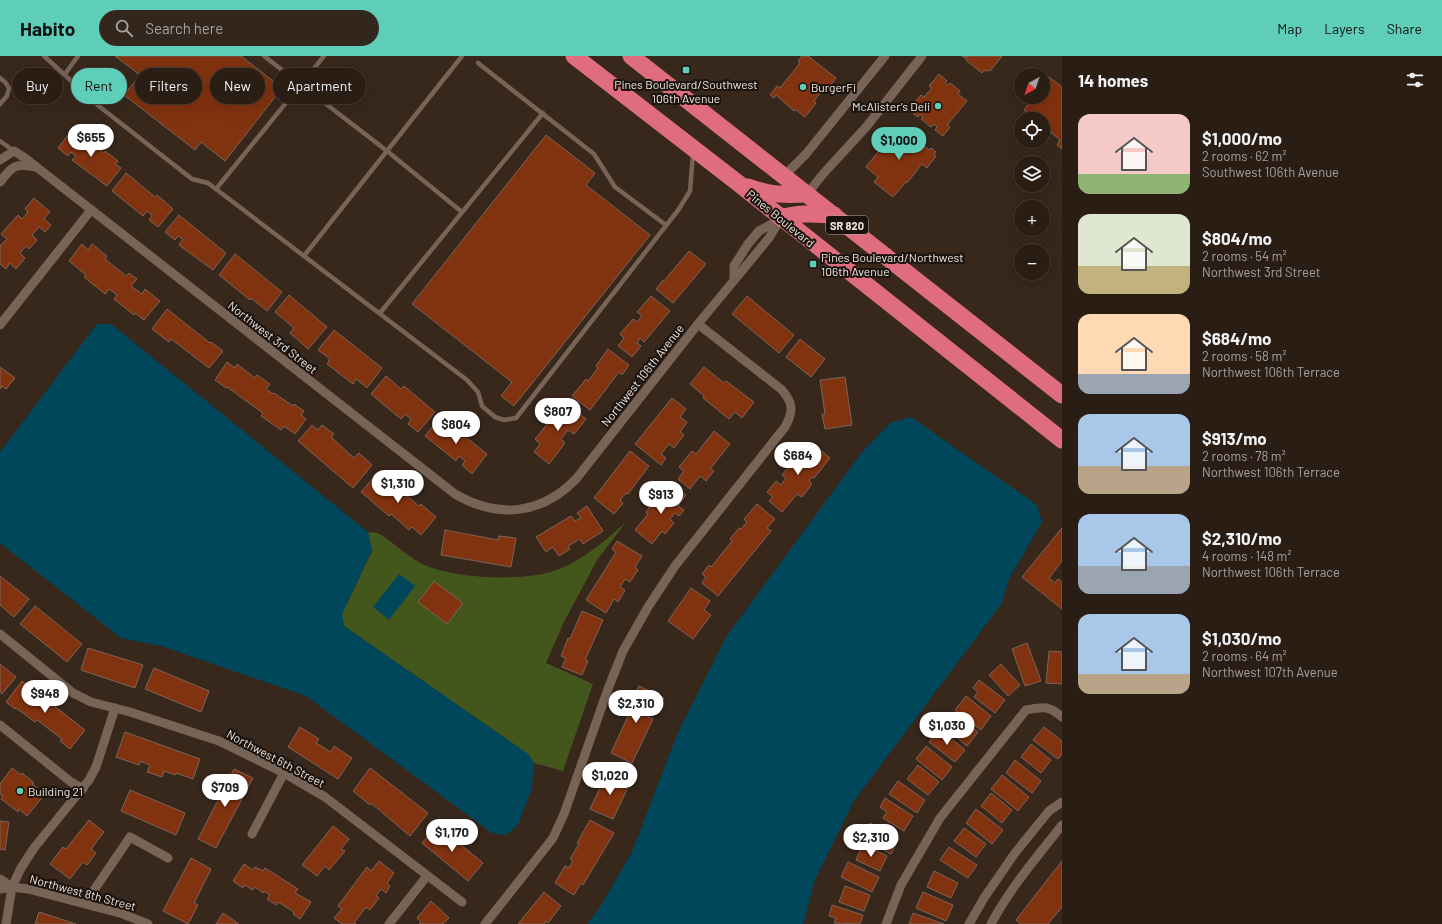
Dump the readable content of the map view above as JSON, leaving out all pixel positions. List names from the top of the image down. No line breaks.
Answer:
{"streets":{"highway":["Pines Boulevard","SR 820"],"street":["Northwest 3rd Street","Northwest 106th Avenue","Northwest 6th Street","Northwest 8th Street"]},"crossings":[["Pines Boulevard","Northwest 106th Avenue"],["Northwest 3rd Street","Northwest 106th Avenue"]],"places":{"transit":["Pines Boulevard/Southwest 106th Avenue","Pines Boulevard/Northwest 106th Avenue"],"other":["BurgerFi","McAlister's Deli","Building 21"]},"north":"bottom left","page":{"header":"Habito","search":"Search here","nav":["Map","Layers","Share"],"heading":"14 homes","map_buttons":["+","−"],"chip":["Buy","Rent","Filters","New","Apartment"],"list":[{"name":"$1,000/mo","note":"2 rooms · 62 m² · Southwest 106th Avenue"},{"name":"$804/mo","note":"2 rooms · 54 m² · Northwest 3rd Street"},{"name":"$684/mo","note":"2 rooms · 58 m² · Northwest 106th Terrace"},{"name":"$913/mo","note":"2 rooms · 78 m² · Northwest 106th Terrace"},{"name":"$2,310/mo","note":"4 rooms · 148 m² · Northwest 106th Terrace"},{"name":"$1,030/mo","note":"2 rooms · 64 m² · Northwest 107th Avenue"}],"price":["$655","$1,000","$807","$804","$684","$1,310","$913","$948","$2,310","$1,030","$1,020","$709","$1,170","$2,310"]}}
